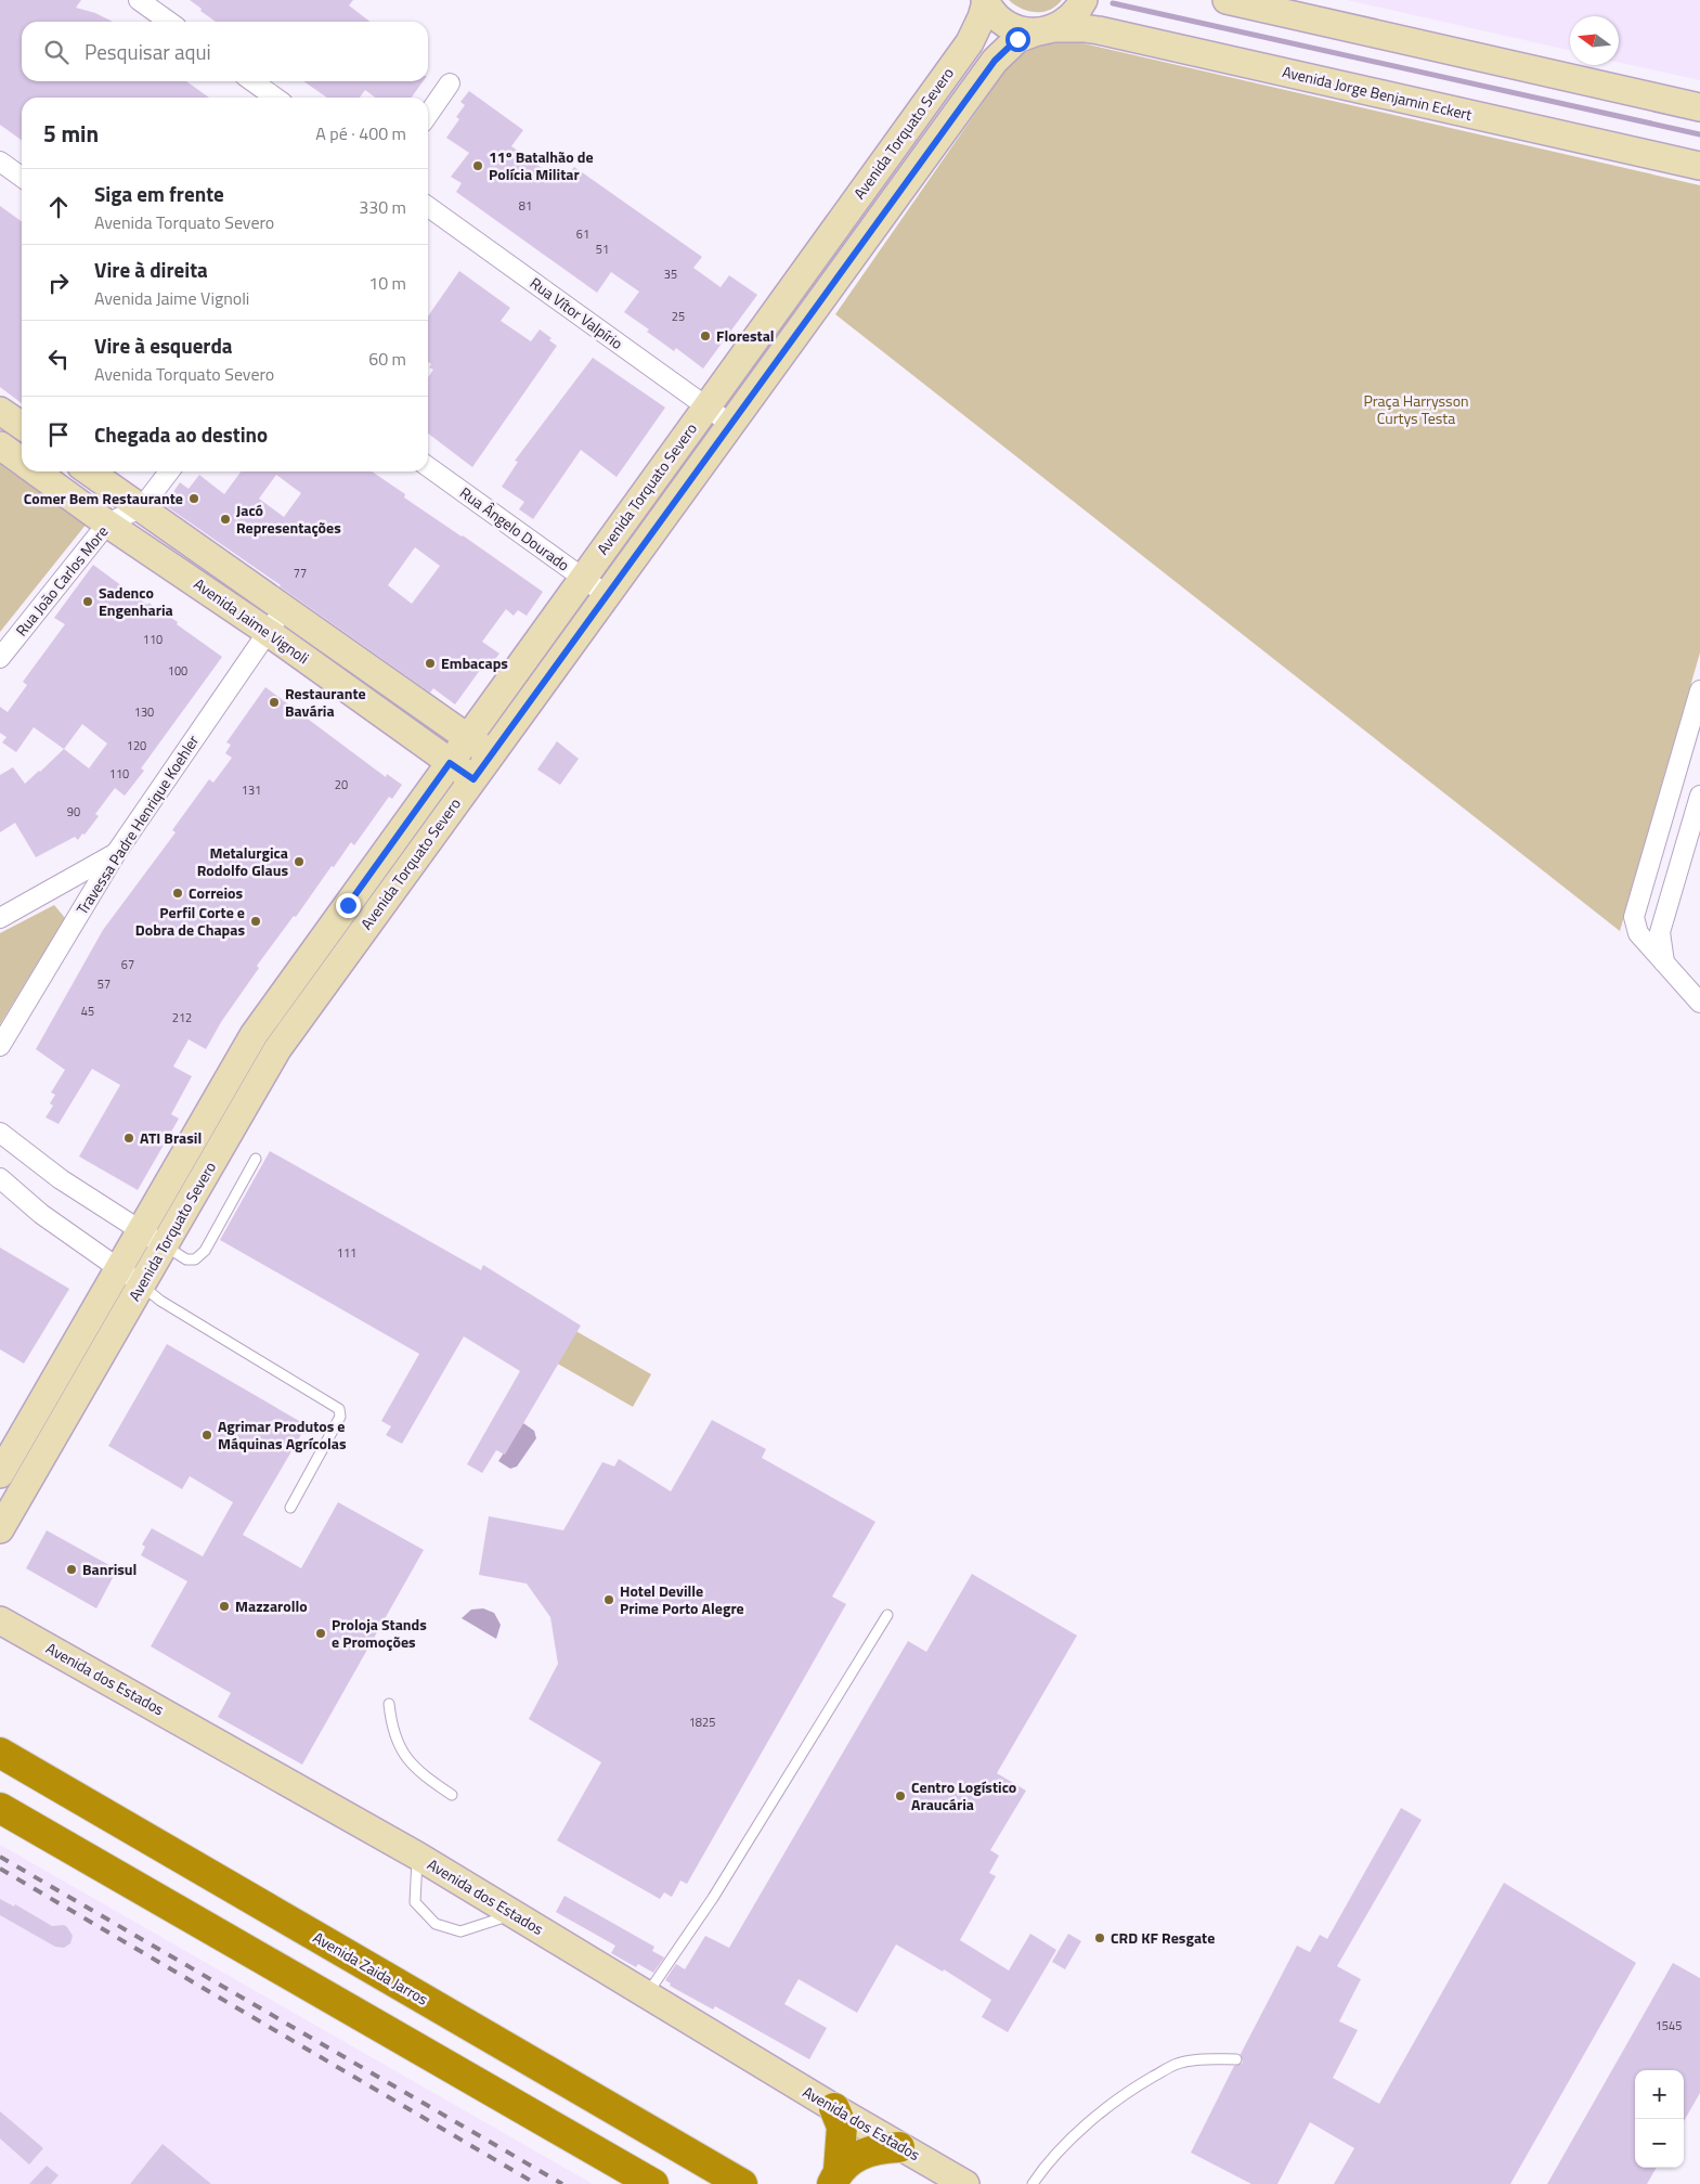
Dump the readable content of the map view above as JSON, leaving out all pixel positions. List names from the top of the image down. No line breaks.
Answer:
{"streets":{"highway":["Avenida Zaida Jarros"],"street":["Avenida Jorge Benjamin Eckert","Avenida Torquato Severo","Rua Vítor Valpírio","Rua Ângelo Dourado","Rua João Carlos More","Avenida Jaime Vignoli","Travessa Padre Henrique Koehler","Avenida dos Estados"]},"crossings":[["Avenida Jorge Benjamin Eckert","Avenida Torquato Severo"],["Avenida Torquato Severo","Rua Vítor Valpírio"],["Avenida Torquato Severo","Rua Ângelo Dourado"],["Avenida Torquato Severo","Avenida Jaime Vignoli"],["Rua João Carlos More","Avenida Jaime Vignoli"],["Avenida Jaime Vignoli","Travessa Padre Henrique Koehler"]],"parks":["Praça Harrysson Curtys Testa"],"places":["11º Batalhão de Polícia Militar","Florestal","Comer Bem Restaurante","Jacó Representações","Sadenco Engenharia","Embacaps","Restaurante Bavária","Metalurgica Rodolfo Glaus","Correios","Perfil Corte e Dobra de Chapas","ATI Brasil","Agrimar Produtos e Máquinas Agrícolas","Banrisul","Hotel Deville Prime Porto Alegre","Mazzarollo","Proloja Stands e Promoções","Centro Logístico Araucária","CRD KF Resgate"],"house_numbers":["81","61","51","35","25","77","110","100","130","120","110","20","131","90","67","57","45","212","111","1825","1545"],"north":"left","page":{"search":"Pesquisar aqui","heading":["5 min","A pé · 400 m"],"list":[["Siga em frente","Avenida Torquato Severo","330 m"],["Vire à direita","Avenida Jaime Vignoli","10 m"],["Vire à esquerda","Avenida Torquato Severo","60 m"],"Chegada ao destino"],"map_buttons":["+","−"]}}
